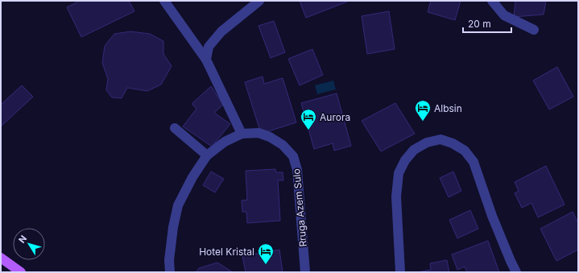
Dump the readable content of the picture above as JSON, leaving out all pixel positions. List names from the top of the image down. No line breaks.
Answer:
{"streets":{"street":["Rruga Azem Sulo"]},"places":{"hotel":["Albsin","Aurora","Hotel Kristal"]},"scale_bar":"20 m","north":"top left"}
